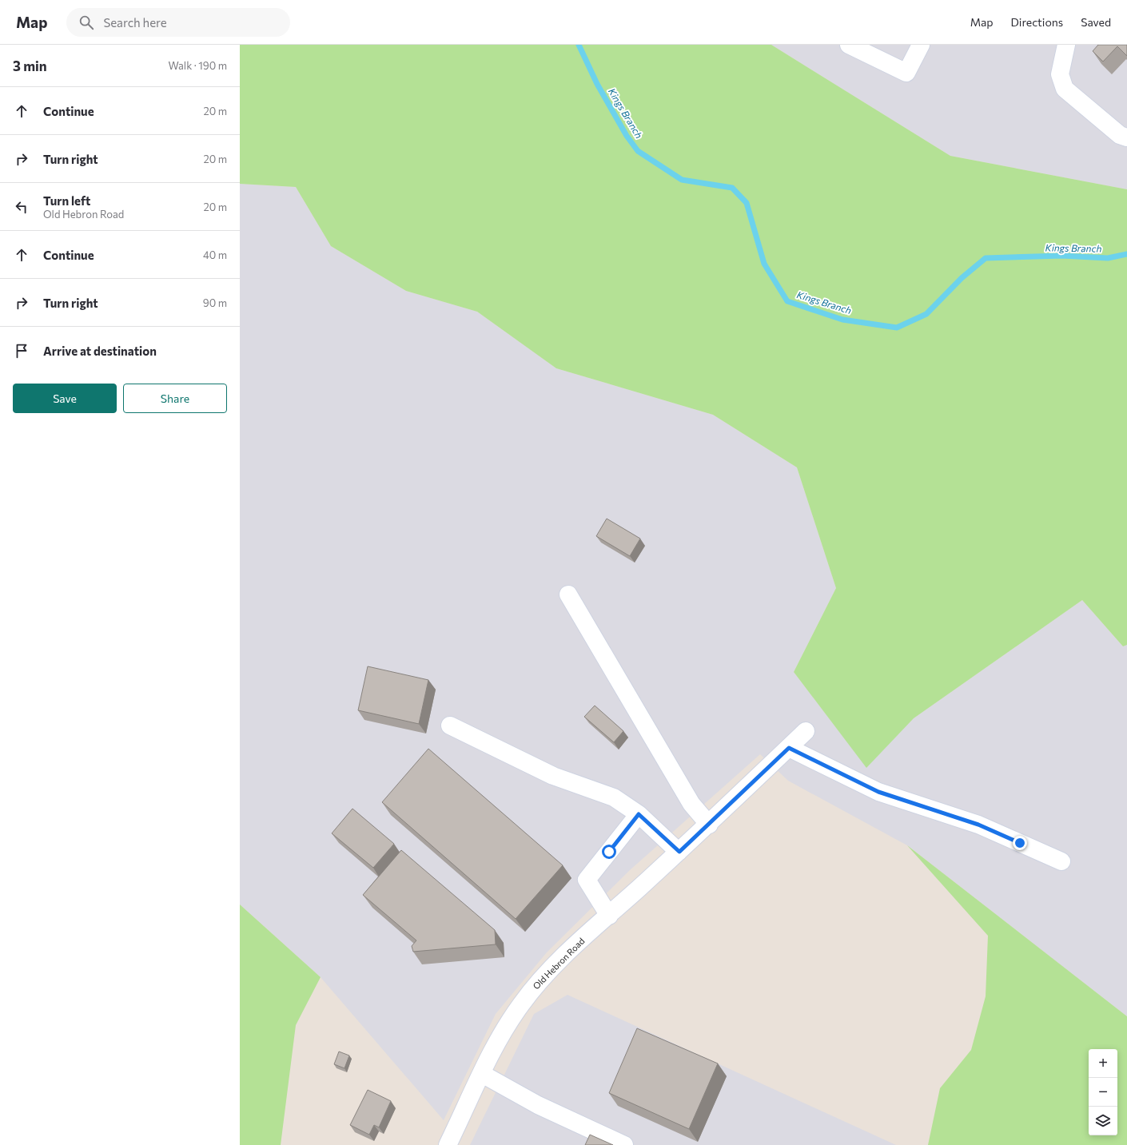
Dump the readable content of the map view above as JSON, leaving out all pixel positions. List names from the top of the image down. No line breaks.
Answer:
{"streets":{"street":["Old Hebron Road"]},"water":["Kings Branch"],"page":{"header":"Map","search":"Search here","nav":["Map","Directions","Saved"],"heading":["3 min","Walk · 190 m"],"list":[["Continue","20 m"],["Turn right","20 m"],["Turn left","Old Hebron Road","20 m"],["Continue","40 m"],["Turn right","90 m"],"Arrive at destination"],"buttons":["Save","Share"],"map_buttons":["+","−"]}}
